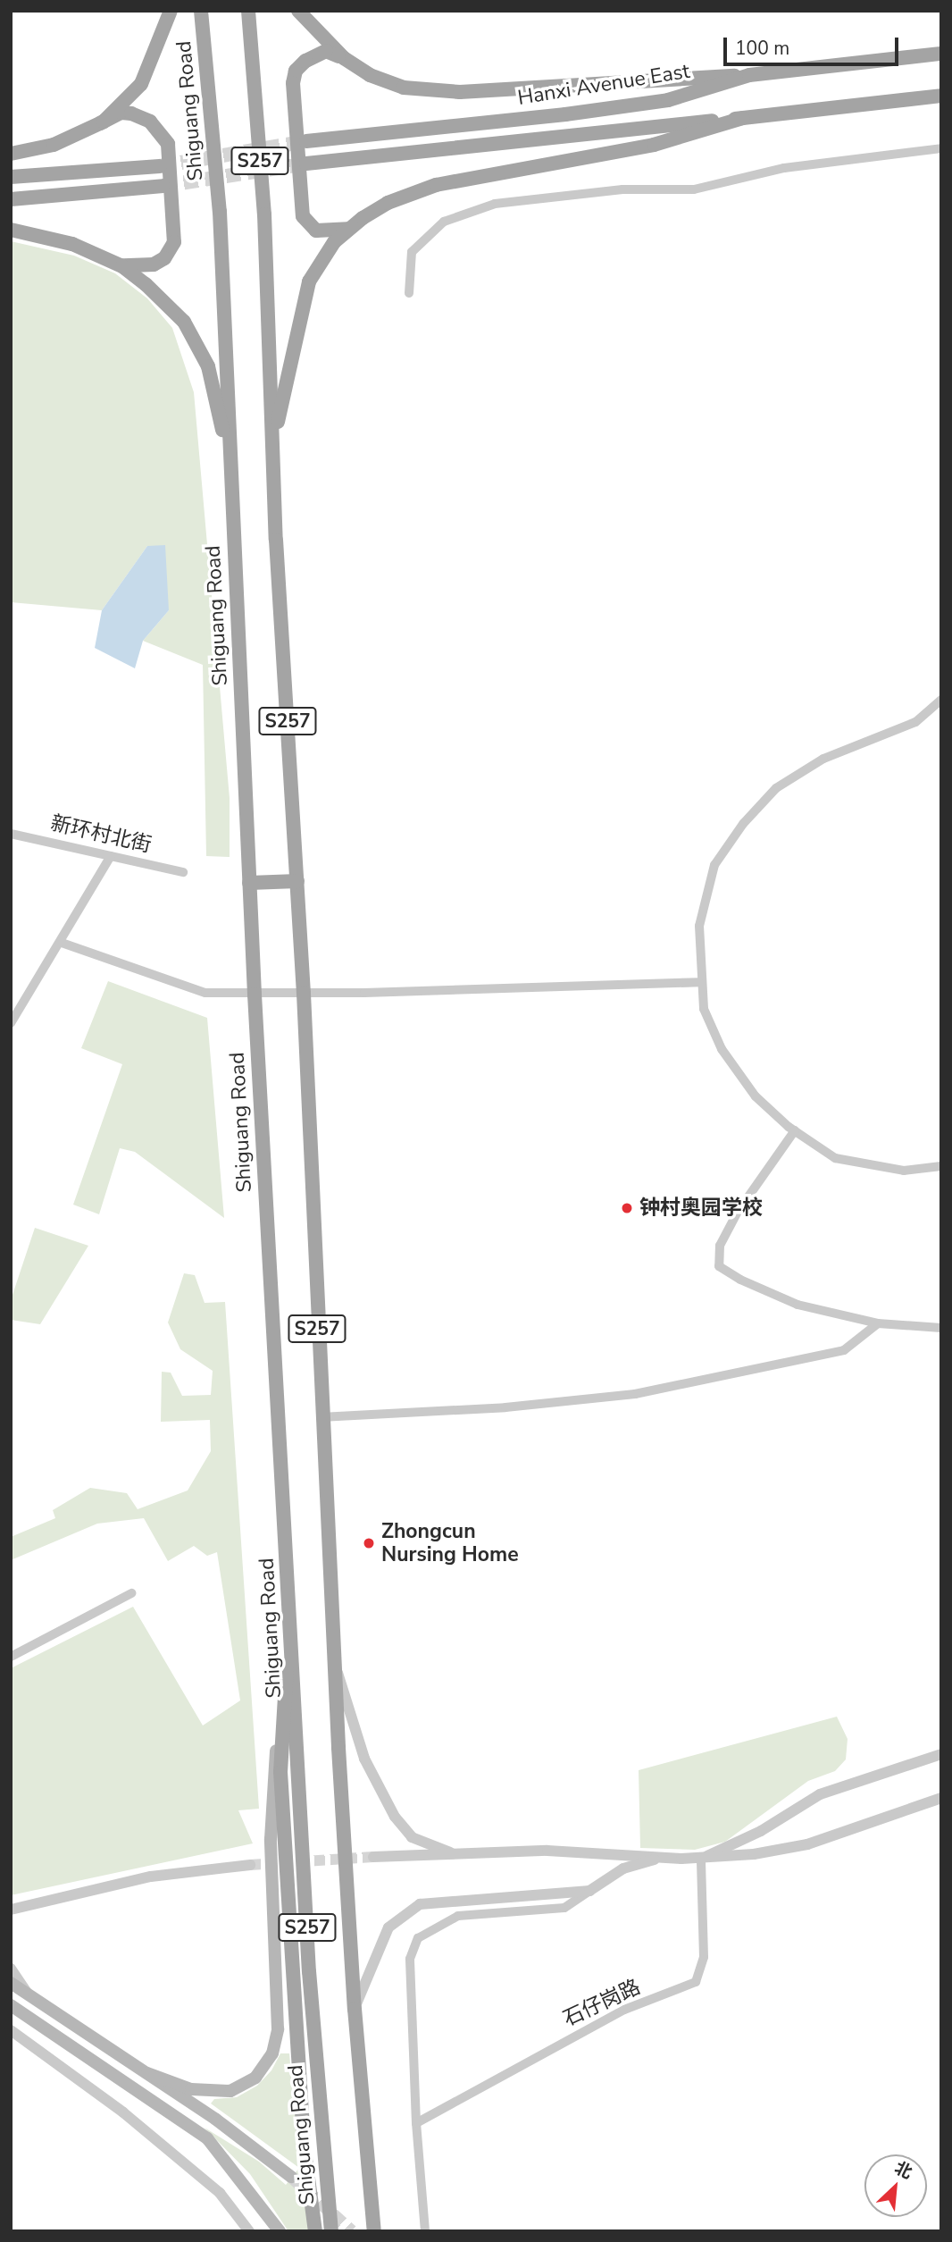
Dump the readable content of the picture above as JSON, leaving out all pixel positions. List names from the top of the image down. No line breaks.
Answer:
{"streets":{"main road":["Hanxi Avenue East","Shiguang Road","S257"],"street":["新环村北街","石仔岗路"]},"places":["钟村奥园学校","Zhongcun Nursing Home"],"scale_bar":"100 m","north":"top right"}
